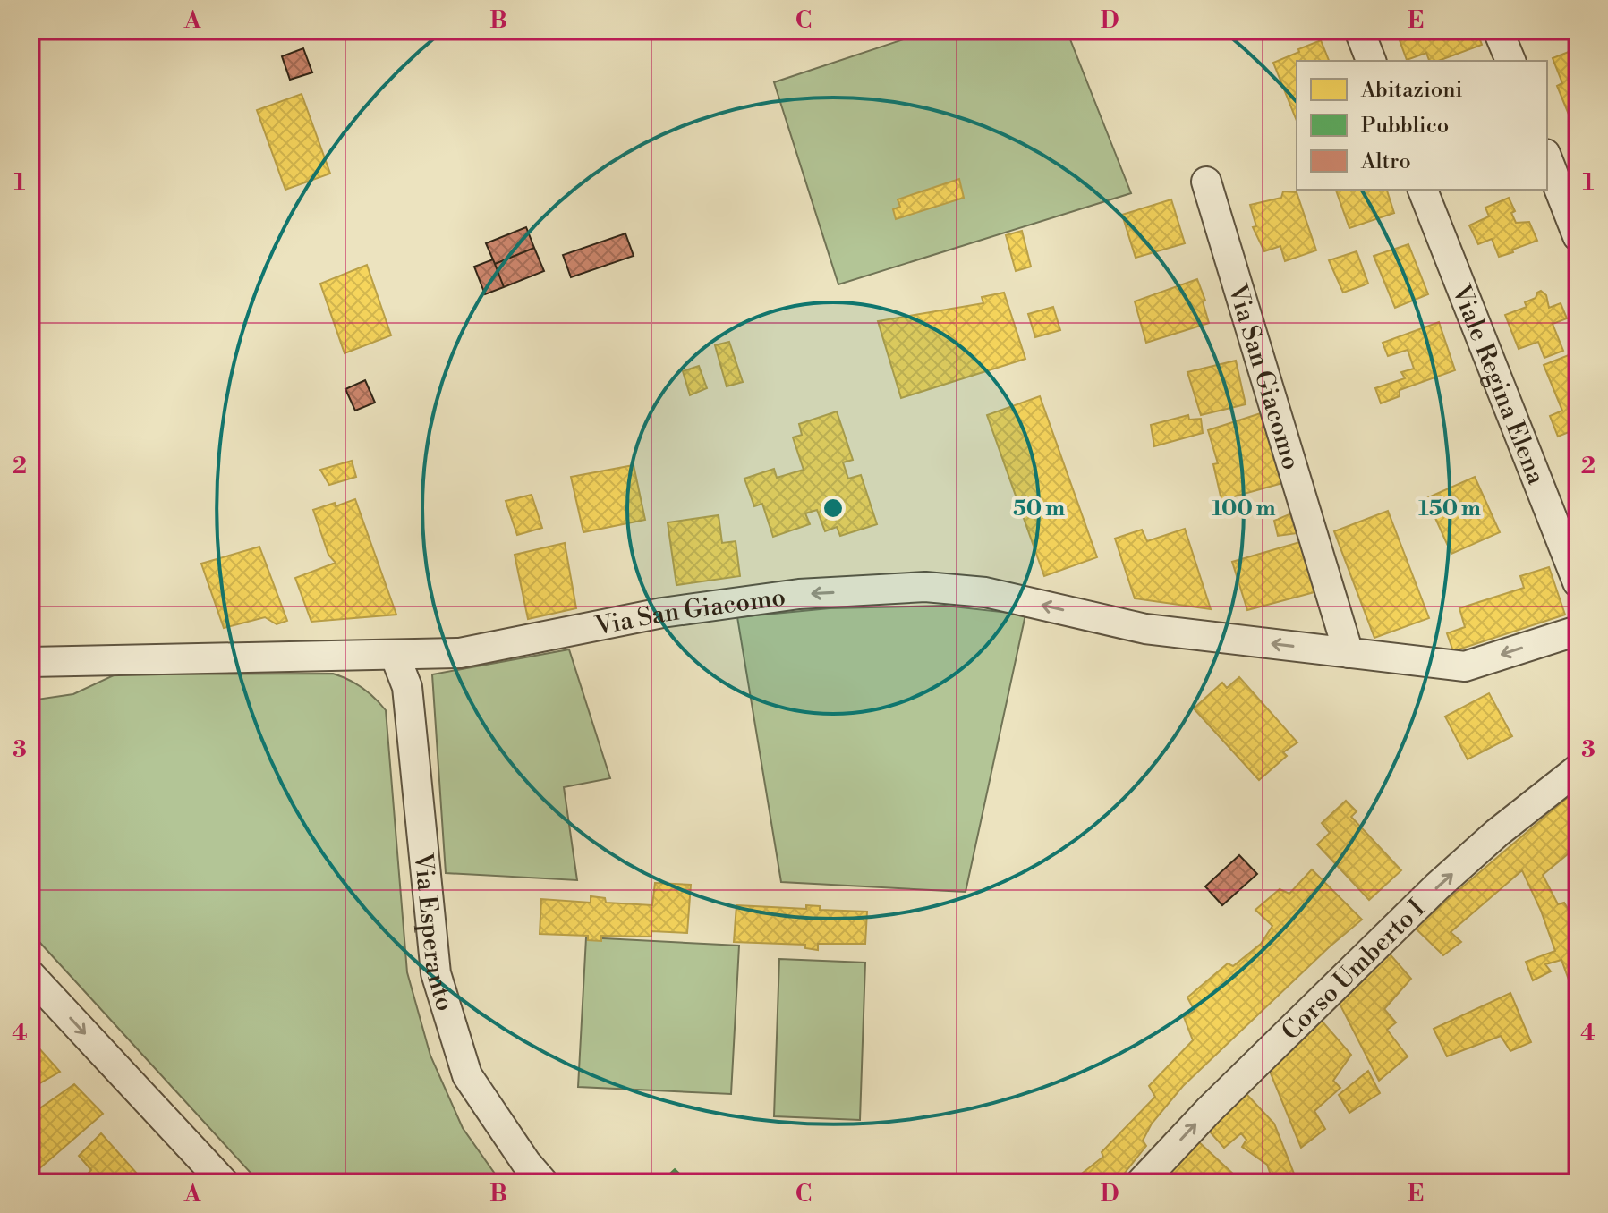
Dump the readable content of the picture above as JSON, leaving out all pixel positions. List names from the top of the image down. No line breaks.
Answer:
{"streets":{"street":["Via San Giacomo","Viale Regina Elena","Via Esperanto","Corso Umberto I"]},"crossings":[["Via San Giacomo","Via Esperanto"]],"one_way":["Via San Giacomo","Corso Umberto I"],"legend":["Abitazioni","Pubblico","Altro"],"grid":{"columns":["A","B","C","D","E"],"rows":["1","2","3","4"]},"rings":["50 m","100 m","150 m"]}
